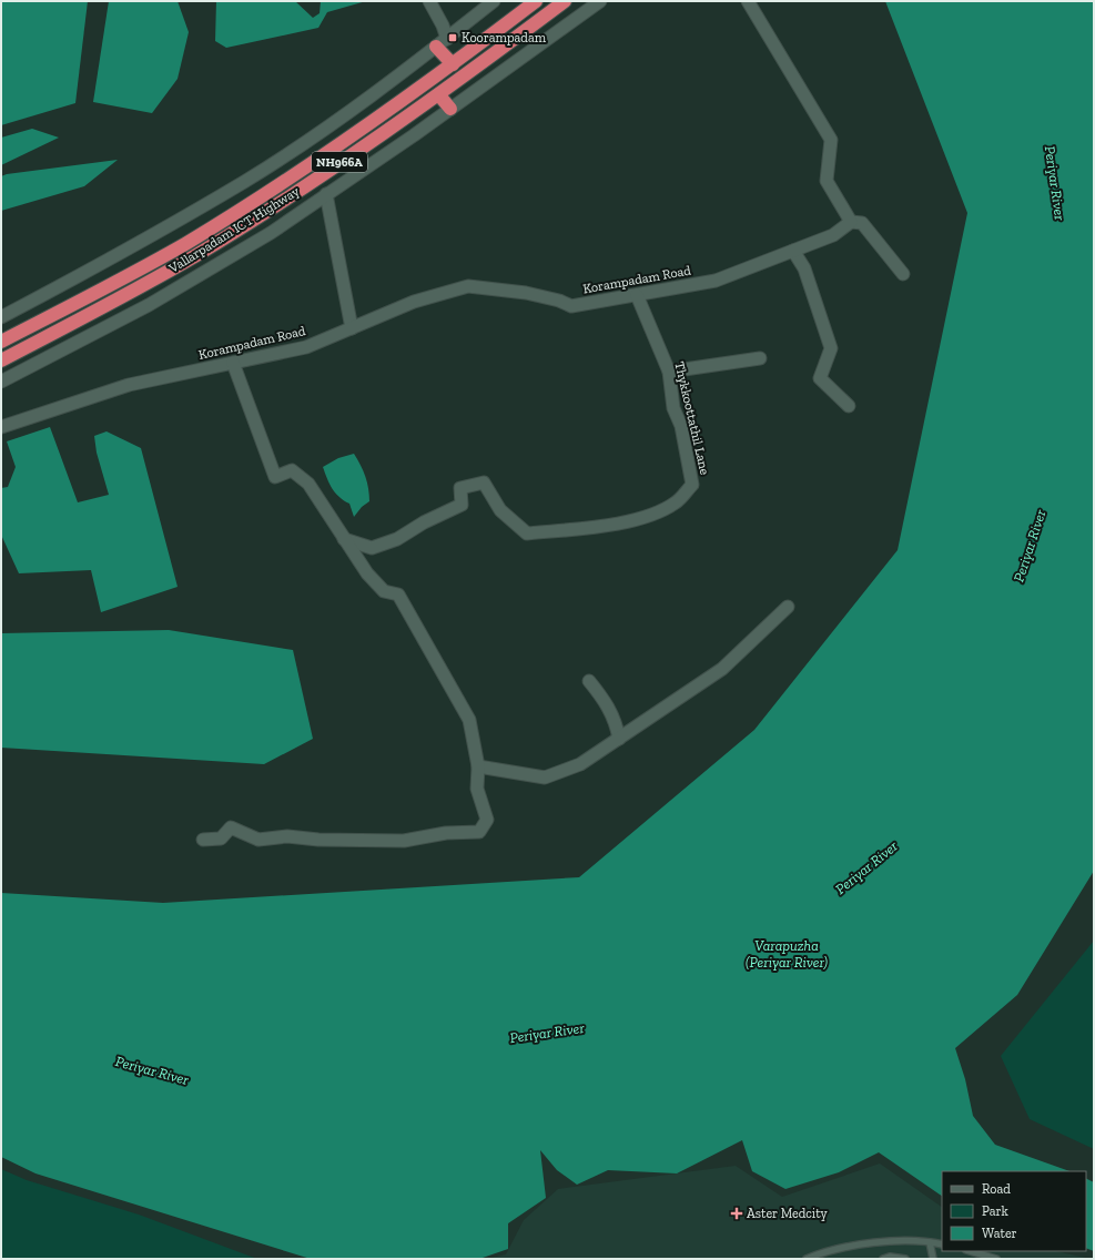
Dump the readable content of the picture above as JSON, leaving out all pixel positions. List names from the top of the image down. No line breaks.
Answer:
{"streets":{"highway":["NH966A","Vallarpadam ICT Highway"],"street":["Korampadam Road","Thykkoottathil Lane"]},"crossings":[["Korampadam Road","Thykkoottathil Lane"]],"water":["Periyar River","Varapuzha (Periyar River)"],"places":{"transit":["Koorampadam"],"health":["Aster Medcity"]},"legend":["Road","Park","Water"]}
